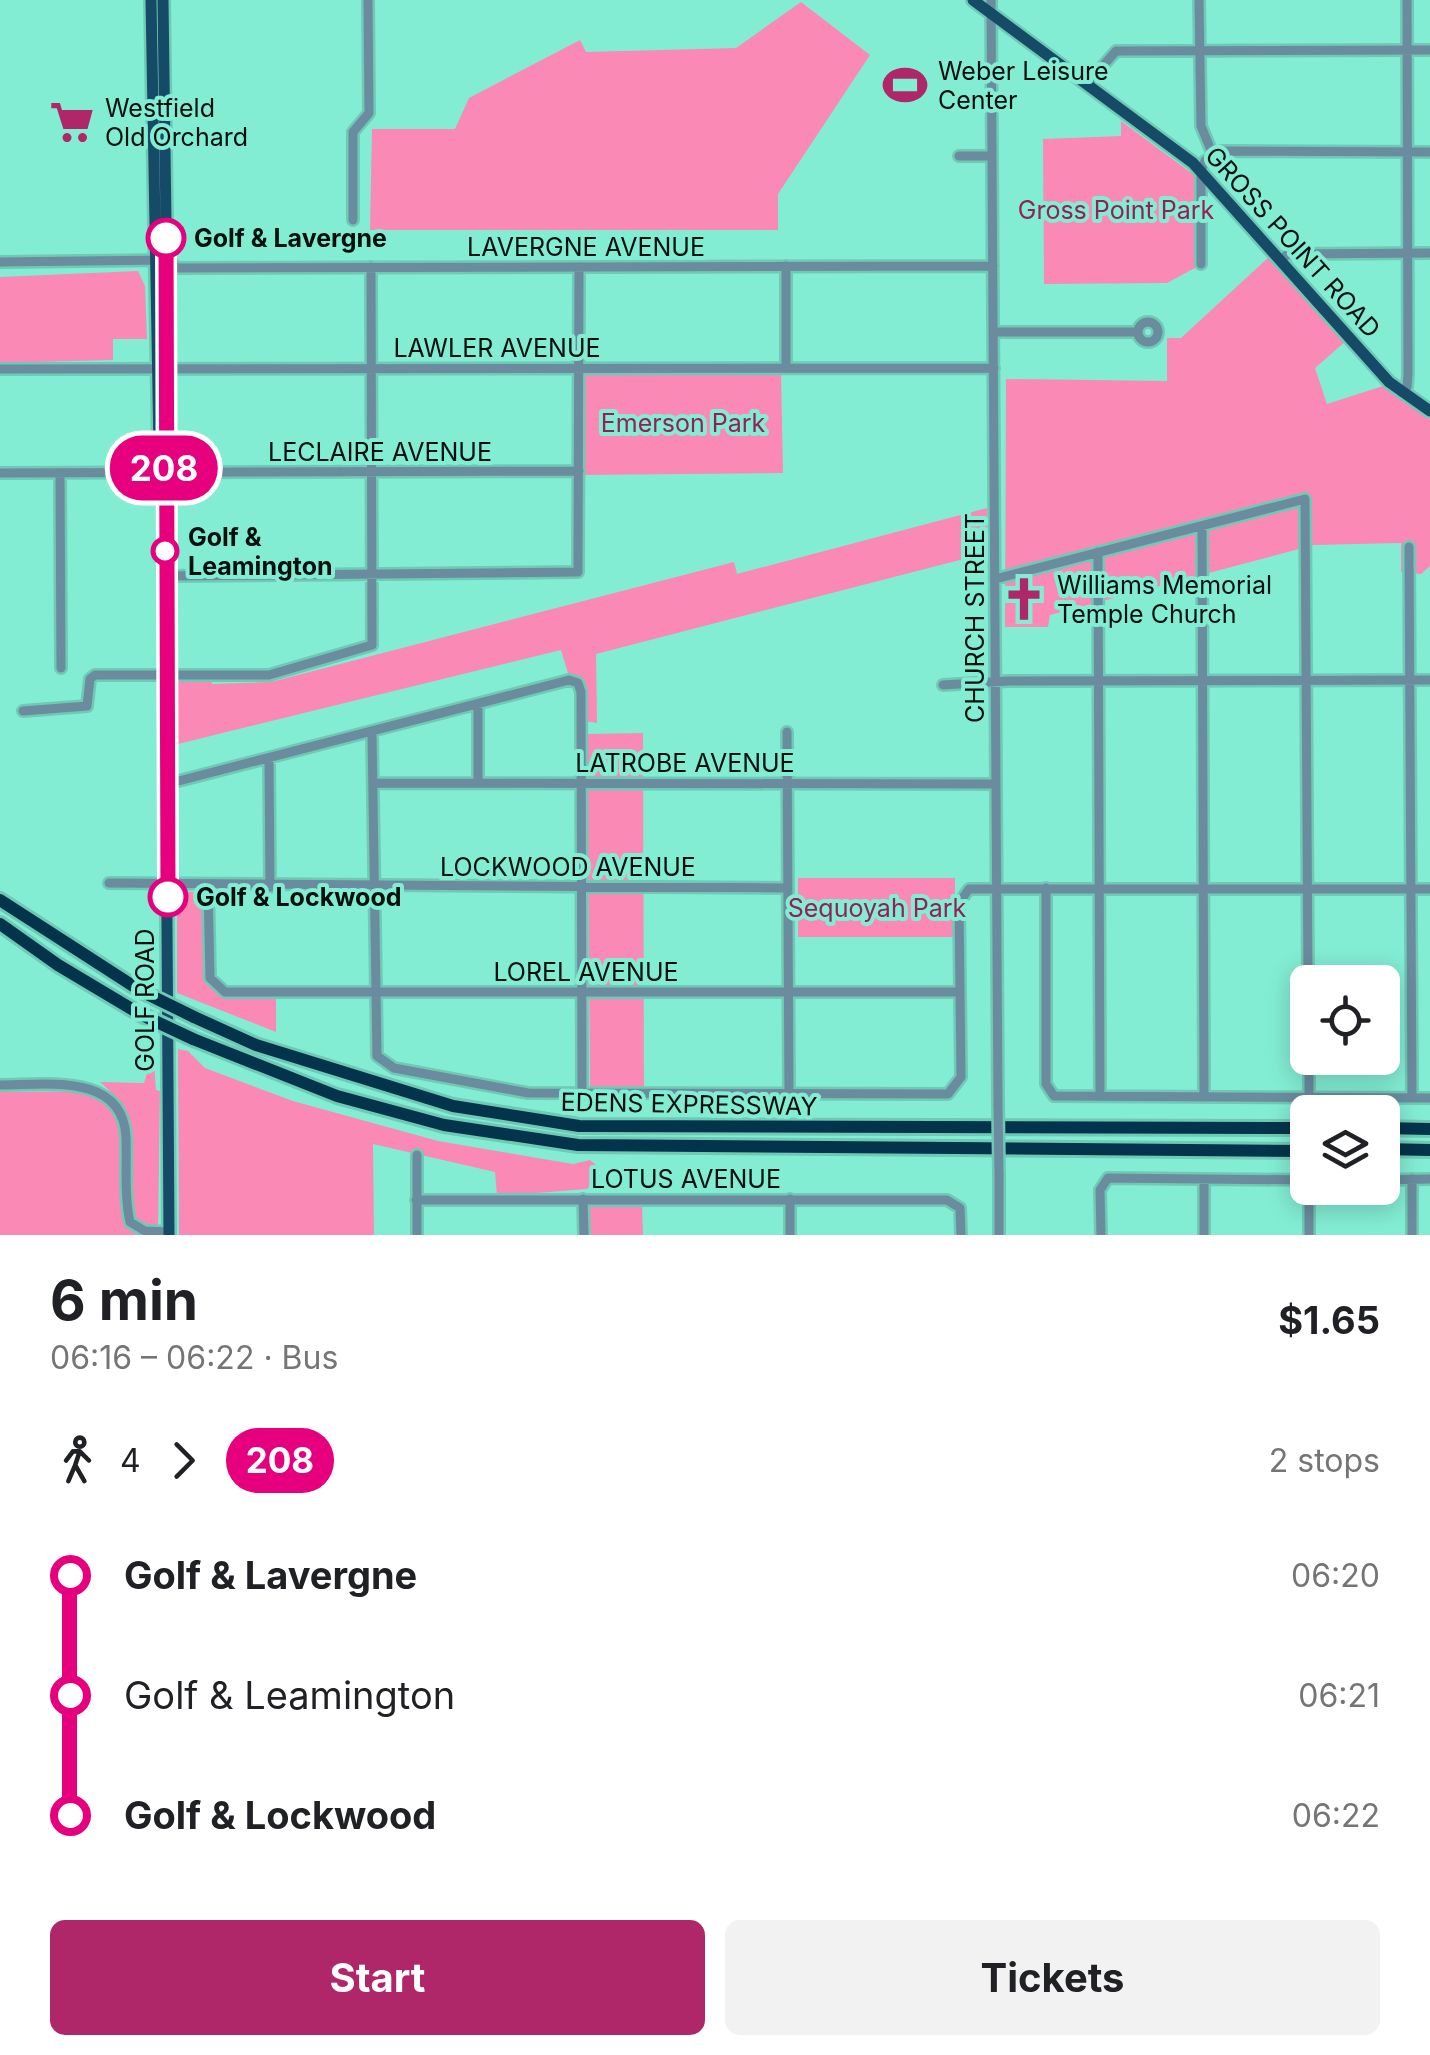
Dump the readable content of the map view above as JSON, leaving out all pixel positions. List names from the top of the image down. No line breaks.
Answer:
{"streets":{"highway":["EDENS EXPRESSWAY"],"main road":["GROSS POINT ROAD","GOLF ROAD"],"street":["LAVERGNE AVENUE","LAWLER AVENUE","LECLAIRE AVENUE","CHURCH STREET","LATROBE AVENUE","LOCKWOOD AVENUE","LOREL AVENUE","LOTUS AVENUE"]},"crossings":[["GROSS POINT ROAD","CHURCH STREET"],["LAVERGNE AVENUE","CHURCH STREET"],["LAWLER AVENUE","CHURCH STREET"],["LAWLER AVENUE","GOLF ROAD"],["LECLAIRE AVENUE","GOLF ROAD"],["CHURCH STREET","LATROBE AVENUE"],["LOCKWOOD AVENUE","LOREL AVENUE"],["LOCKWOOD AVENUE","GOLF ROAD"]],"parks":["Gross Point Park","Emerson Park","Sequoyah Park"],"places":{"sports":["Weber Leisure Center"],"supermarket":["Westfield Old Orchard"],"other":["Golf & Lavergne","Golf & Leamington","Golf & Lockwood"],"church":["Williams Memorial Temple Church"]},"lines":["bus line 208"],"page":{"on_map":"208","heading":["6 min","06:16 – 06:22 · Bus","$1.65"],"legs":["4","208","2 stops"],"list":[{"name":"Golf & Lavergne","value":"06:20"},{"name":"Golf & Leamington","value":"06:21"},{"name":"Golf & Lockwood","value":"06:22"}],"buttons":["Start","Tickets"]}}
